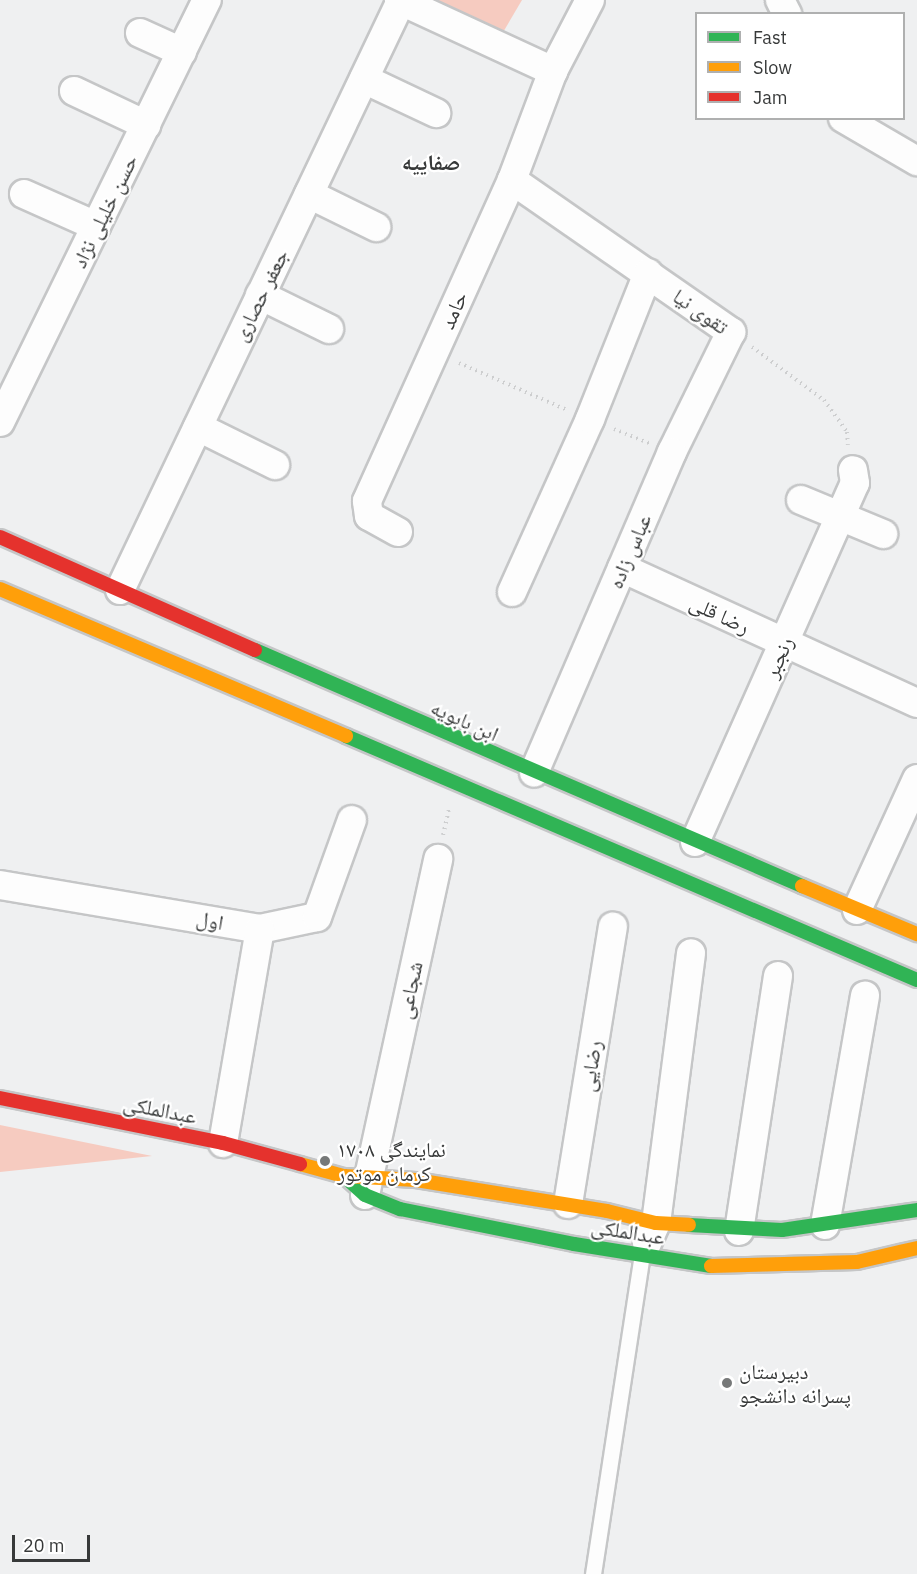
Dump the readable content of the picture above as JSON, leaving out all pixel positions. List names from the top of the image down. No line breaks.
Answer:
{"streets":{"main road":["ابن بابویه","عبدالملکی"],"street":["حسن خلیلی نژاد","جعفر حصاری","حامد","تقوی نیا","عباس زاده","رضا قلی","رنجبر","اول","شجاعی","رضایی"]},"crossings":[["جعفر حصاری","ابن بابویه"],["حامد","تقوی نیا"],["تقوی نیا","عباس زاده"],["تقوی نیا","رنجبر"],["عباس زاده","رضا قلی"],["عباس زاده","ابن بابویه"],["رضا قلی","رنجبر"],["رنجبر","ابن بابویه"],["شجاعی","عبدالملکی"],["رضایی","عبدالملکی"]],"districts":["صفاییه"],"places":["نمایندگی ۱۷۰۸ کرمان موتور","دبیرستان پسرانه دانشجو"],"legend":["Fast","Slow","Jam"],"scale_bar":"20 m"}
